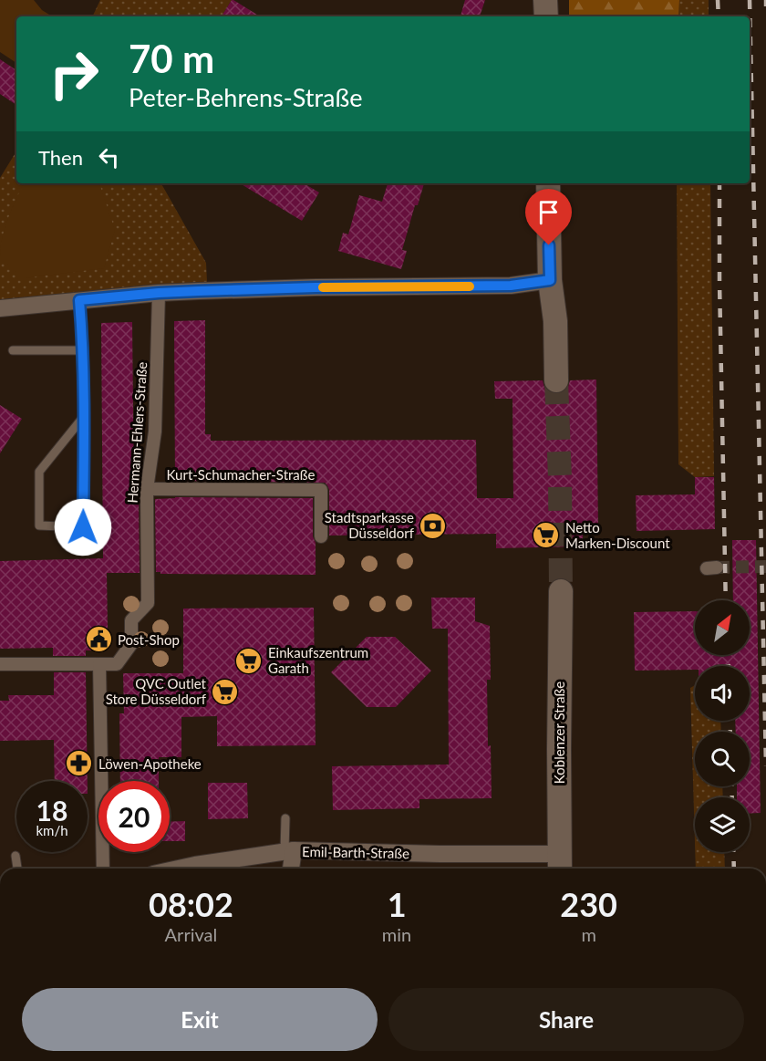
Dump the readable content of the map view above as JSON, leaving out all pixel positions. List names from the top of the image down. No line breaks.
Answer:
{"streets":{"main road":["Koblenzer Straße"],"street":["Hermann-Ehlers-Straße","Kurt-Schumacher-Straße","Emil-Barth-Straße"]},"crossings":[["Hermann-Ehlers-Straße","Kurt-Schumacher-Straße"],["Koblenzer Straße","Emil-Barth-Straße"]],"places":{"bank":["Stadtsparkasse Düsseldorf"],"supermarket":["Netto Marken-Discount","Einkaufszentrum Garath","QVC Outlet Store Düsseldorf"],"public building":["Post-Shop"],"pharmacy":["Löwen-Apotheke"]},"north":"top right","page":{"turn":["70 m","Peter-Behrens-Straße"],"then":"Then","speed":"18 km/h","limit":"20","eta":["08:02","Arrival","1","min","230","m"],"buttons":["Exit","Share"]}}
